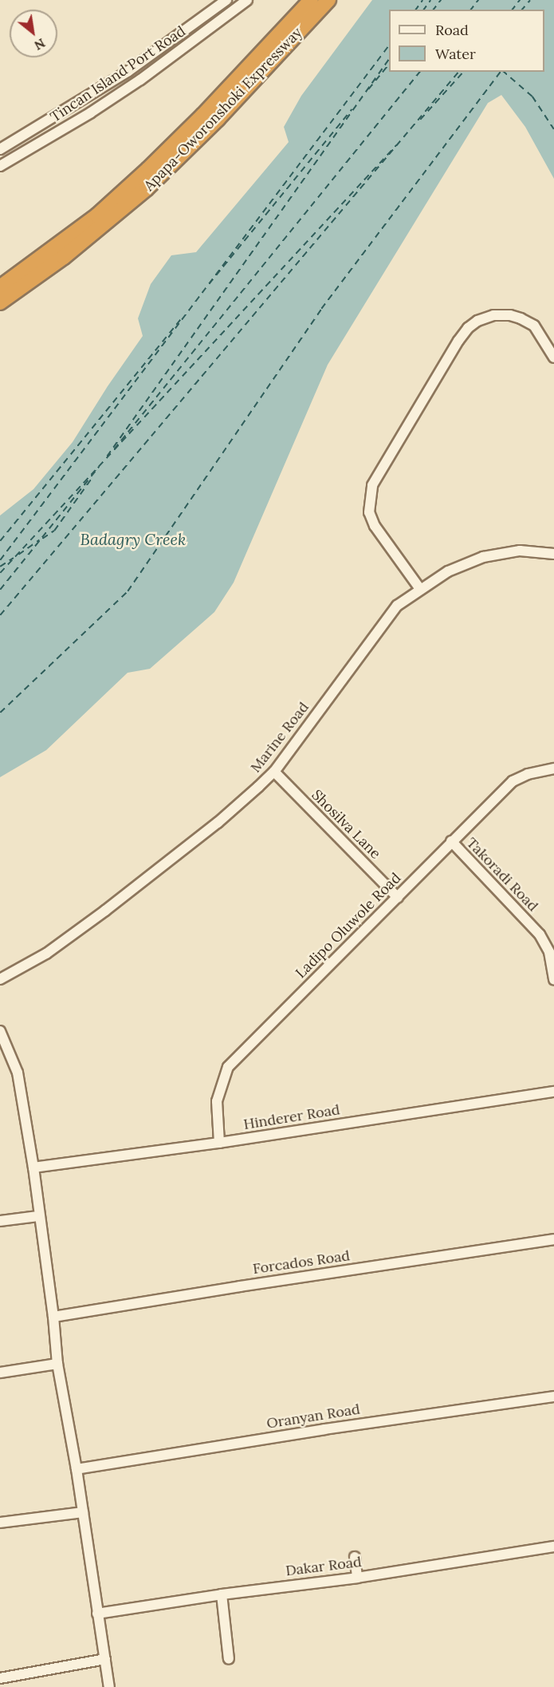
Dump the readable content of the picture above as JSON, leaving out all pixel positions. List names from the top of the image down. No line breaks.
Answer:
{"streets":{"highway":["Apapa-Oworonshoki Expressway"],"street":["Tincan Island Port Road","Marine Road","Shosilva Lane","Takoradi Road","Ladipo Oluwole Road","Hinderer Road","Forcados Road","Oranyan Road","Dakar Road"]},"crossings":[["Marine Road","Shosilva Lane"],["Shosilva Lane","Ladipo Oluwole Road"],["Takoradi Road","Ladipo Oluwole Road"],["Ladipo Oluwole Road","Hinderer Road"]],"water":["Badagry Creek"],"legend":["Road","Water"],"north":"bottom right"}
